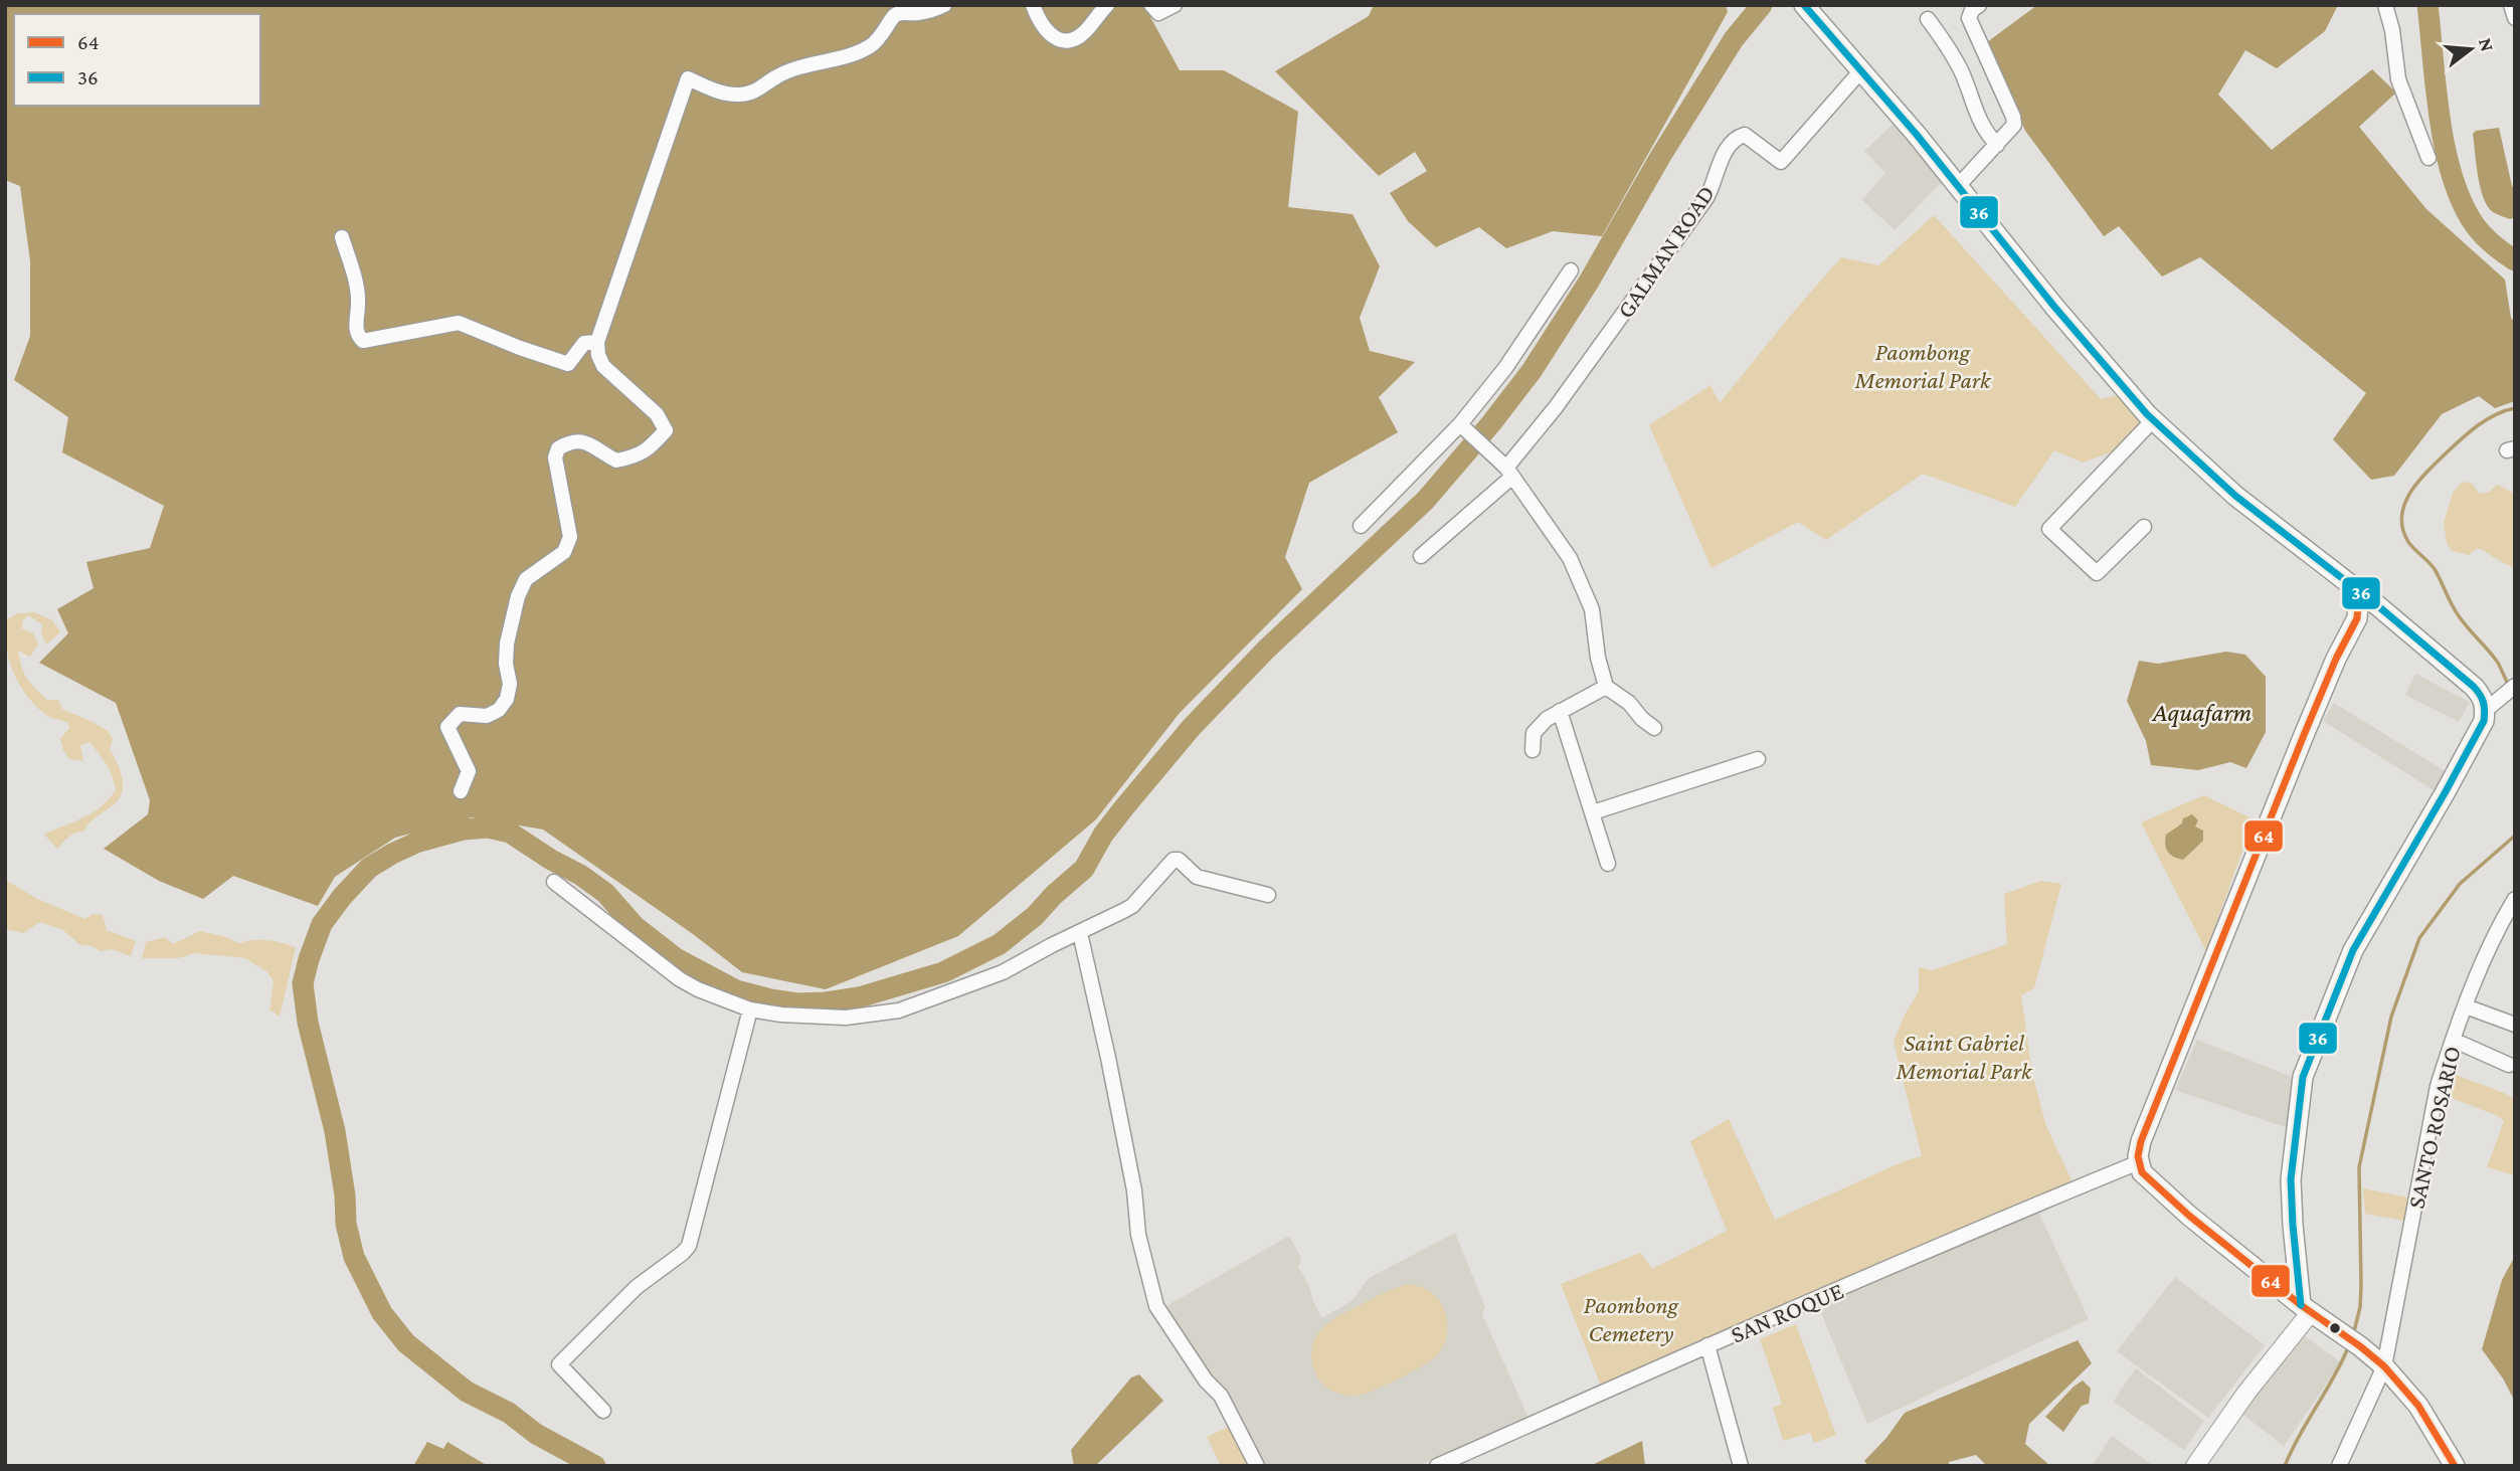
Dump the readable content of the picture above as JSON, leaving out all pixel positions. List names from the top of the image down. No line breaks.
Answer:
{"streets":{"street":["GALMAN ROAD","SANTO ROSARIO","SAN ROQUE"]},"water":["Aquafarm"],"parks":["Paombong Memorial Park","Saint Gabriel Memorial Park","Paombong Cemetery"],"lines":["transit line 36","transit line 64"],"legend":["64","36"],"north":"right"}
